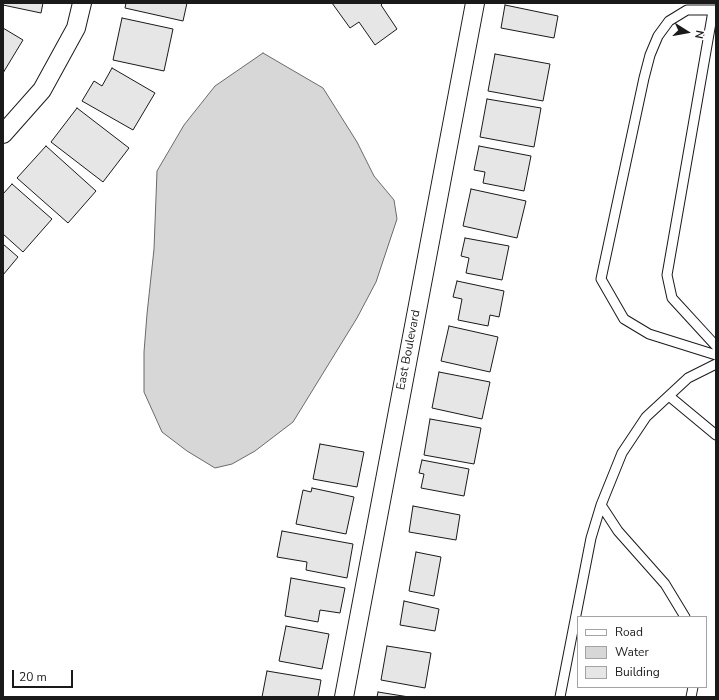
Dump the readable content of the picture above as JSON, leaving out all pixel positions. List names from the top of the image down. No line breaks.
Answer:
{"streets":{"street":["East Boulevard"]},"legend":["Road","Water","Building"],"scale_bar":"20 m","north":"right"}
